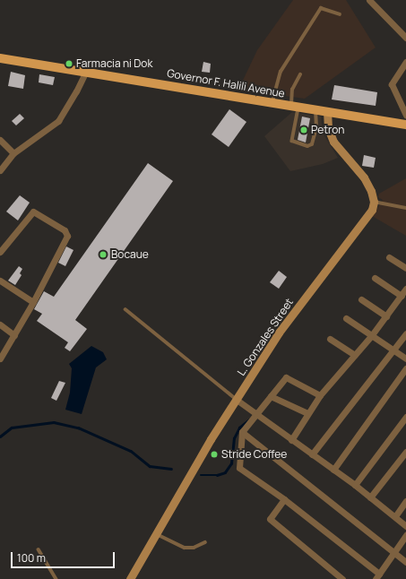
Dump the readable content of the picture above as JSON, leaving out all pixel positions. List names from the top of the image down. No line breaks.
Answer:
{"streets":{"main road":["Governor F. Halili Avenue"],"street":["L. Gonzales Street"]},"places":["Farmacia ni Dok","Petron","Bocaue","Stride Coffee"],"scale_bar":"100 m"}
